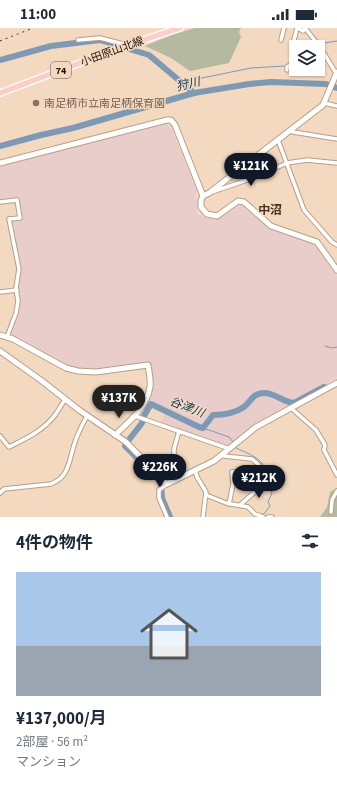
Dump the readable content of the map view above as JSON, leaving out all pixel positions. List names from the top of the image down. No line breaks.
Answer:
{"streets":{"main road":["小田原山北線","74"]},"districts":["中沼"],"water":["狩川","谷津川"],"places":["南足柄市立南足柄保育園"],"page":{"status":"11:00","price":["¥121K","¥137K","¥226K","¥212K"],"heading":"4件の物件","list":[{"name":"¥137,000/月","note":"2部屋 · 56 m² · マンション"}]}}
